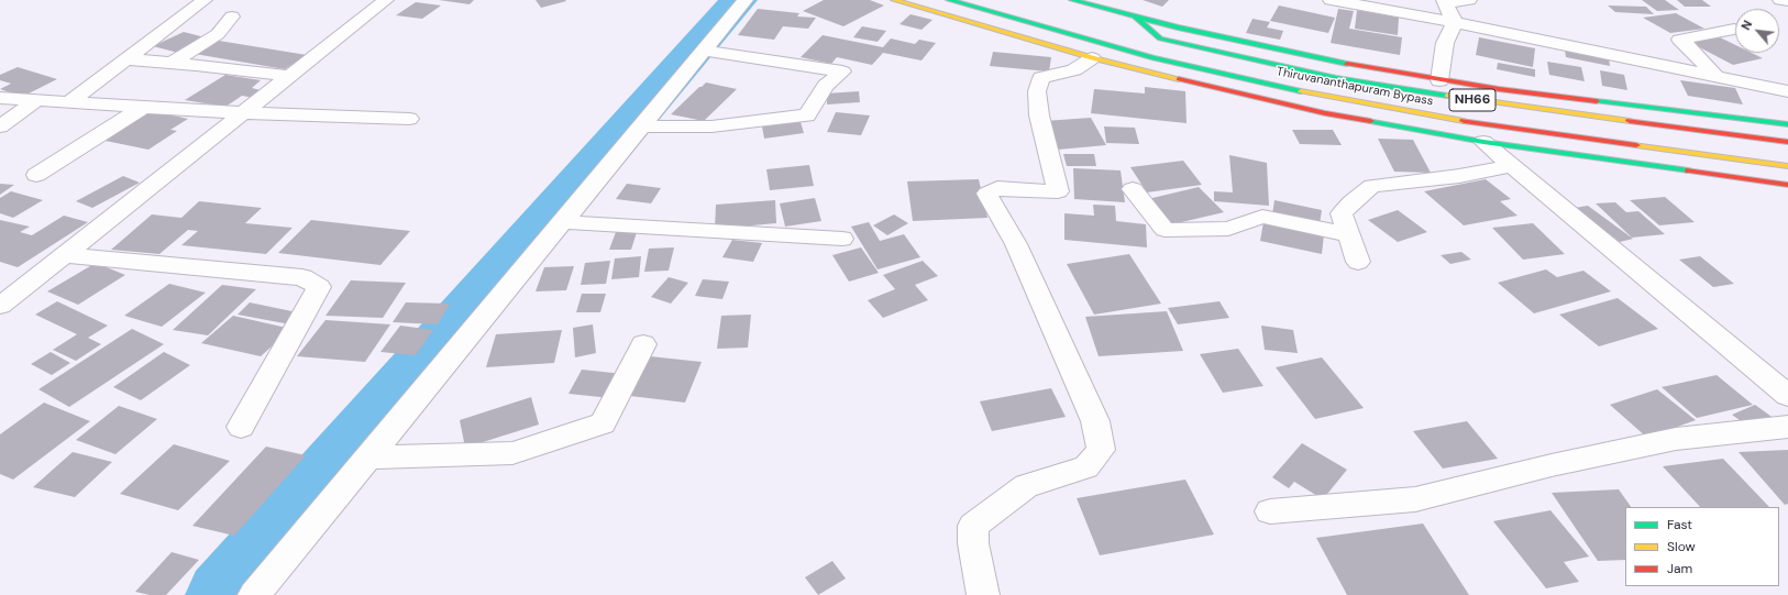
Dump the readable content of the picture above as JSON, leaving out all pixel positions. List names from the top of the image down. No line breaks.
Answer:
{"streets":{"main road":["Thiruvananthapuram Bypass","NH66"]},"legend":["Fast","Slow","Jam"],"north":"top left"}
